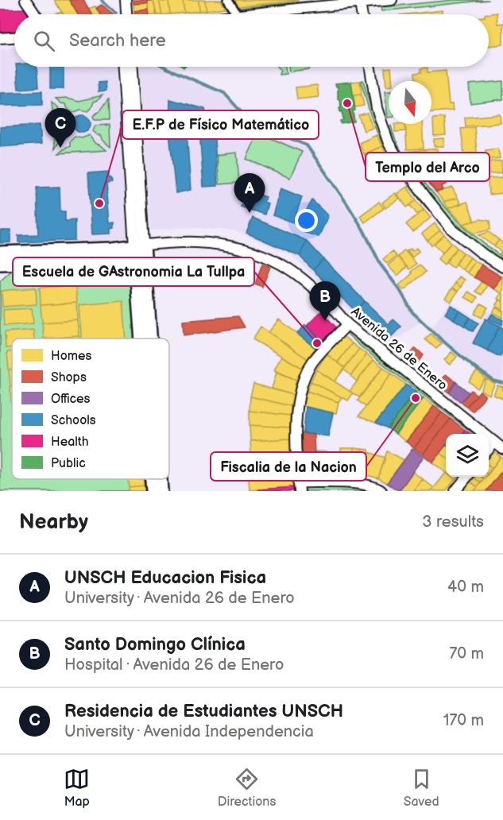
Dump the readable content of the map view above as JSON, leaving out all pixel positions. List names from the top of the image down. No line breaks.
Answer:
{"streets":{"street":["Avenida 26 de Enero"]},"places":["Templo del Arco","E.F.P de Físico Matemático","Escuela de GAstronomia La Tullpa","Fiscalia de la Nacion"],"legend":["Homes","Shops","Offices","Schools","Health","Public"],"north":"bottom","page":{"search":"Search here","pins":["C","A","B"],"heading":["Nearby","3 results"],"list":[{"mark":"A","name":"UNSCH Educacion Fisica","note":"University · Avenida 26 de Enero","value":"40 m"},{"mark":"B","name":"Santo Domingo Clínica","note":"Hospital · Avenida 26 de Enero","value":"70 m"},{"mark":"C","name":"Residencia de Estudiantes UNSCH","note":"University · Avenida Independencia","value":"170 m"}],"nav":["Map","Directions","Saved"]}}
